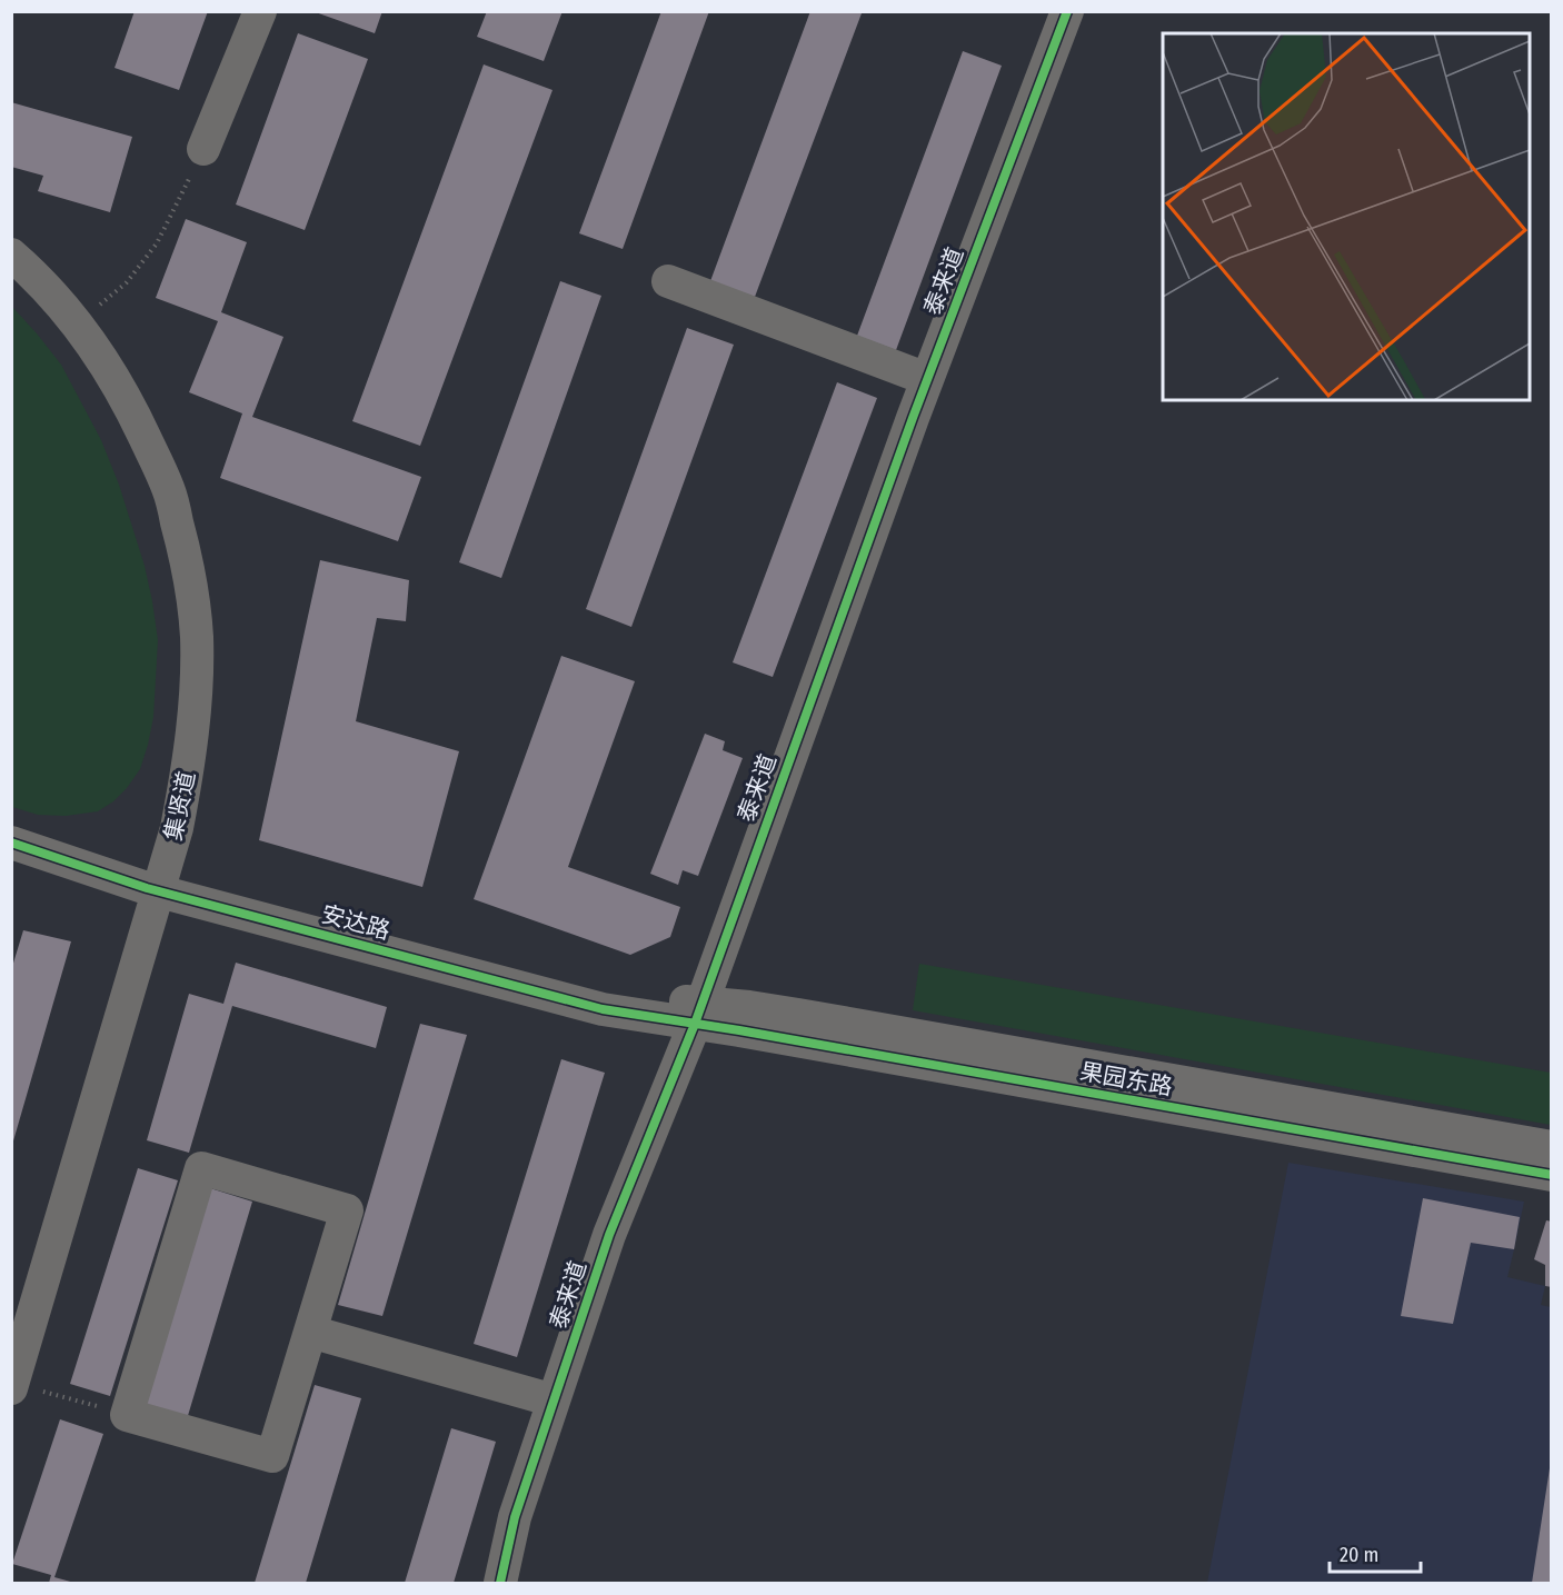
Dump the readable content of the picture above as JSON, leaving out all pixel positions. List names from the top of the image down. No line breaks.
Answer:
{"streets":{"street":["泰来道","集贤道","安达路","果园东路"]},"crossings":[["泰来道","安达路"],["泰来道","果园东路"],["集贤道","安达路"],["安达路","果园东路"]],"scale_bar":"20 m"}
